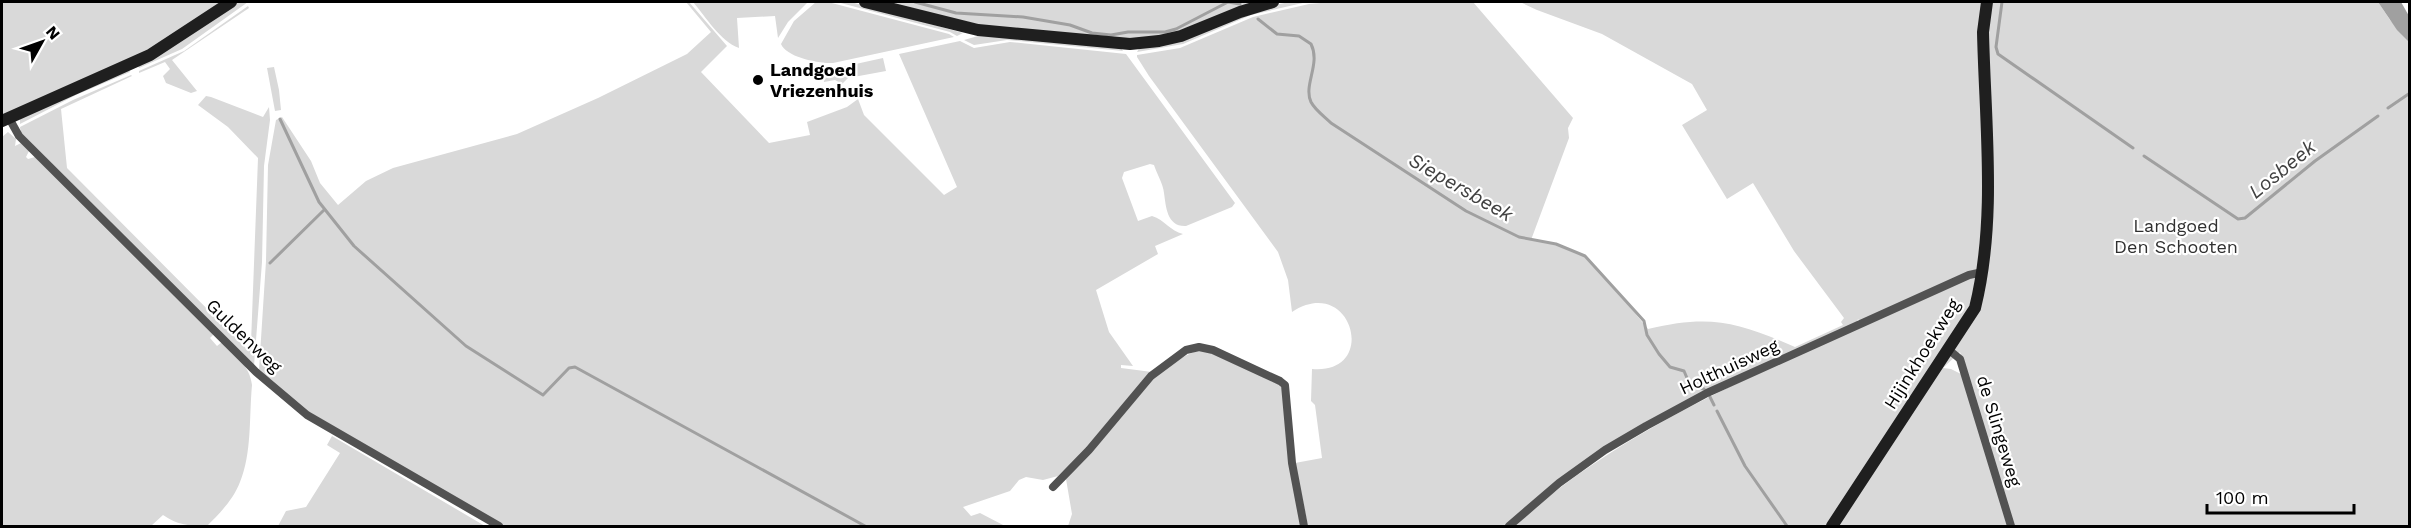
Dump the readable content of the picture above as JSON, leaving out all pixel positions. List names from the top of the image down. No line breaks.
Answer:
{"streets":{"main road":["Hijinkhoekweg"],"street":["Guldenweg","Holthuisweg","de Slingeweg"]},"crossings":[["Hijinkhoekweg","Holthuisweg"],["Hijinkhoekweg","de Slingeweg"]],"water":["Losbeek","Siepersbeek"],"parks":["Landgoed Den Schooten"],"places":["Landgoed Vriezenhuis"],"scale_bar":"100 m","north":"top right"}
